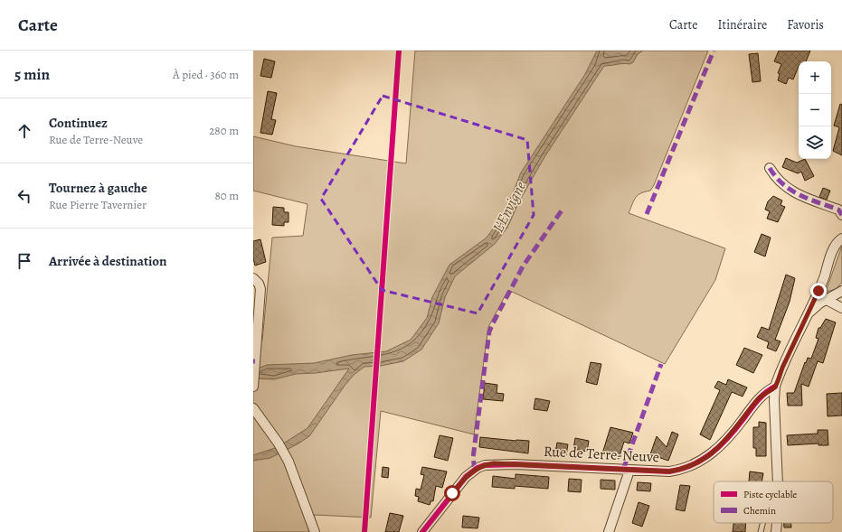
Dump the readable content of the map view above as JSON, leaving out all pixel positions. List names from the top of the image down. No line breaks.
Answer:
{"streets":{"street":["Rue de Terre-Neuve"]},"water":["L'Envigne"],"legend":["Piste cyclable","Chemin"],"page":{"header":"Carte","nav":["Carte","Itinéraire","Favoris"],"heading":["5 min","À pied · 360 m"],"map_buttons":["+","−"],"list":[["Continuez","Rue de Terre-Neuve","280 m"],["Tournez à gauche","Rue Pierre Tavernier","80 m"],"Arrivée à destination"]}}
